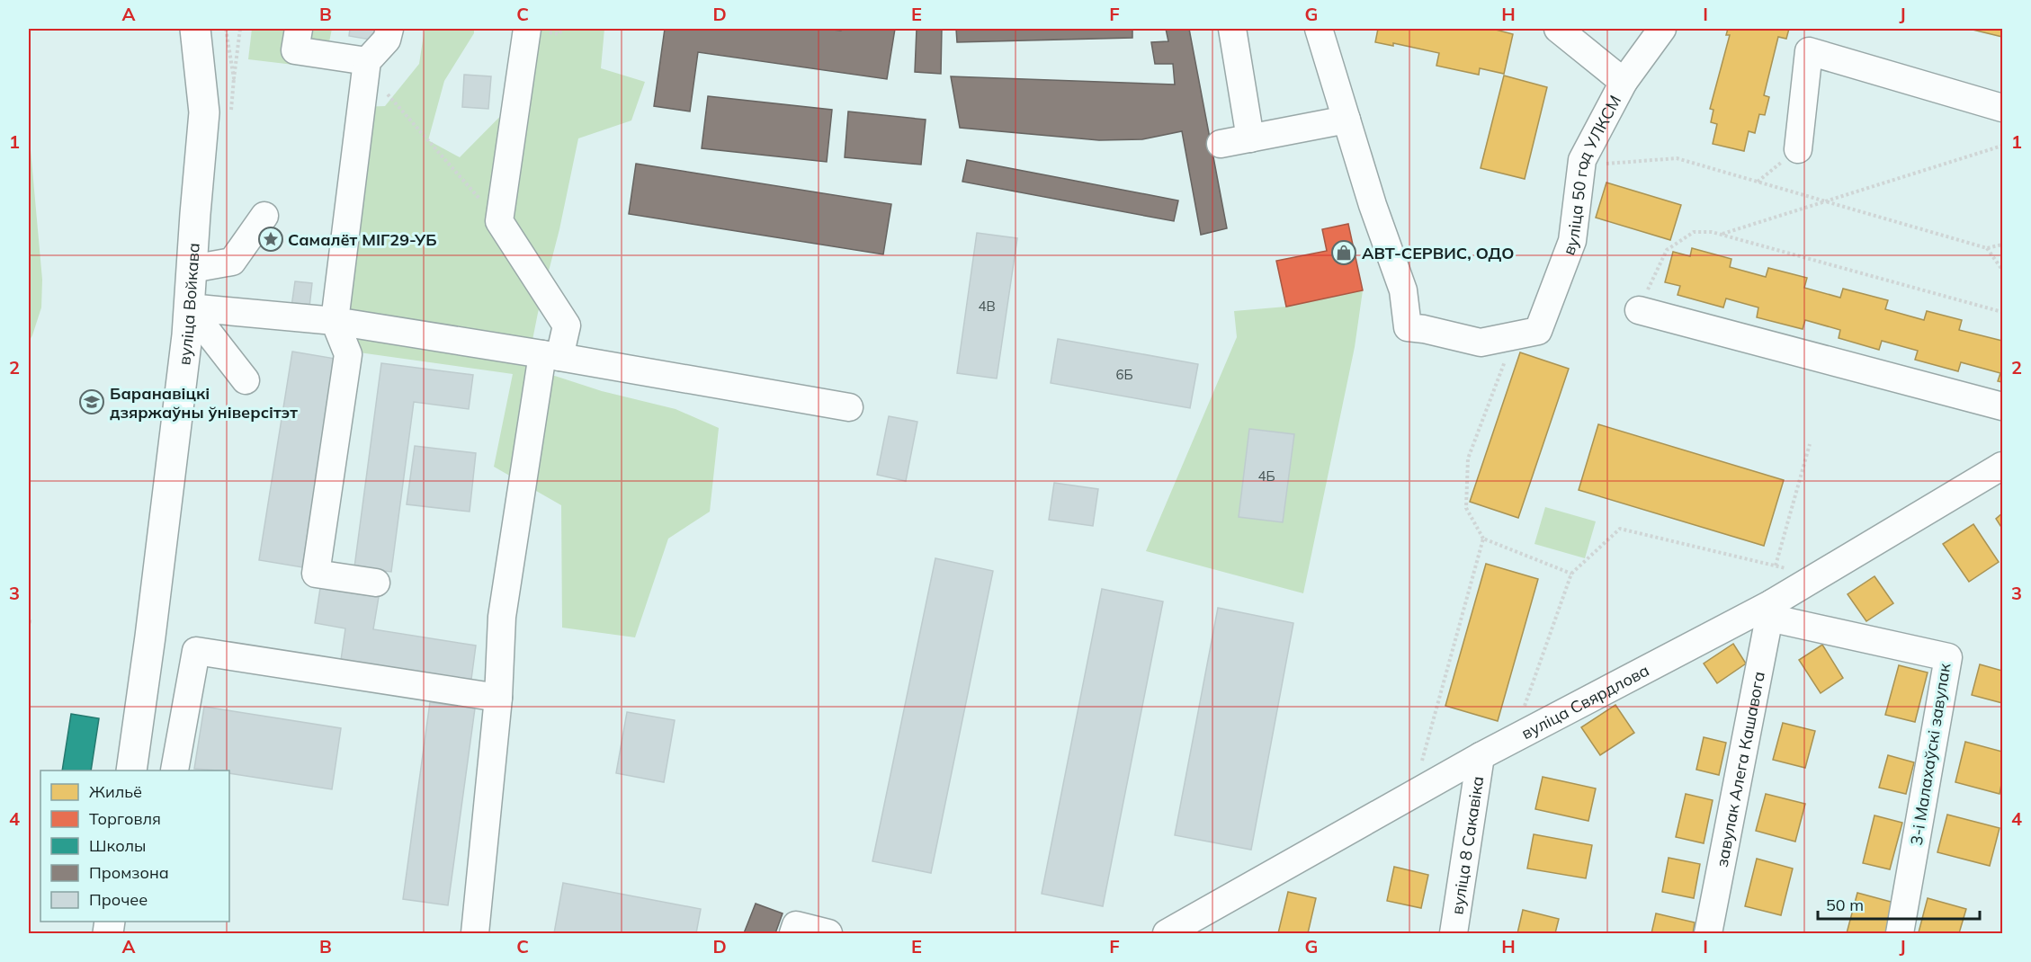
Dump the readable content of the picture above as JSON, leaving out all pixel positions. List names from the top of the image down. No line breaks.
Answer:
{"streets":{"main road":["вуліца Войкава"],"street":["вуліца 50 год УЛКСМ","вуліца Свярдлова","3-і Малахаўскі завулак","завулак Алега Кашавога","вуліца 8 Сакавіка"]},"crossings":[["вуліца Свярдлова","3-і Малахаўскі завулак"],["вуліца Свярдлова","завулак Алега Кашавога"],["вуліца Свярдлова","вуліца 8 Сакавіка"],["3-і Малахаўскі завулак","завулак Алега Кашавога"]],"places":{"place":["Самалёт МІГ29-УБ"],"shop":["АВТ-СЕРВИС, ОДО"],"school or university":["Баранавіцкі дзяржаўны ўніверсітэт"]},"house_numbers":["4В","6Б","4Б"],"legend":["Жильё","Торговля","Школы","Промзона","Прочее"],"scale_bar":"50 m","grid":{"columns":["A","B","C","D","E","F","G","H","I","J"],"rows":["1","2","3","4"]}}
